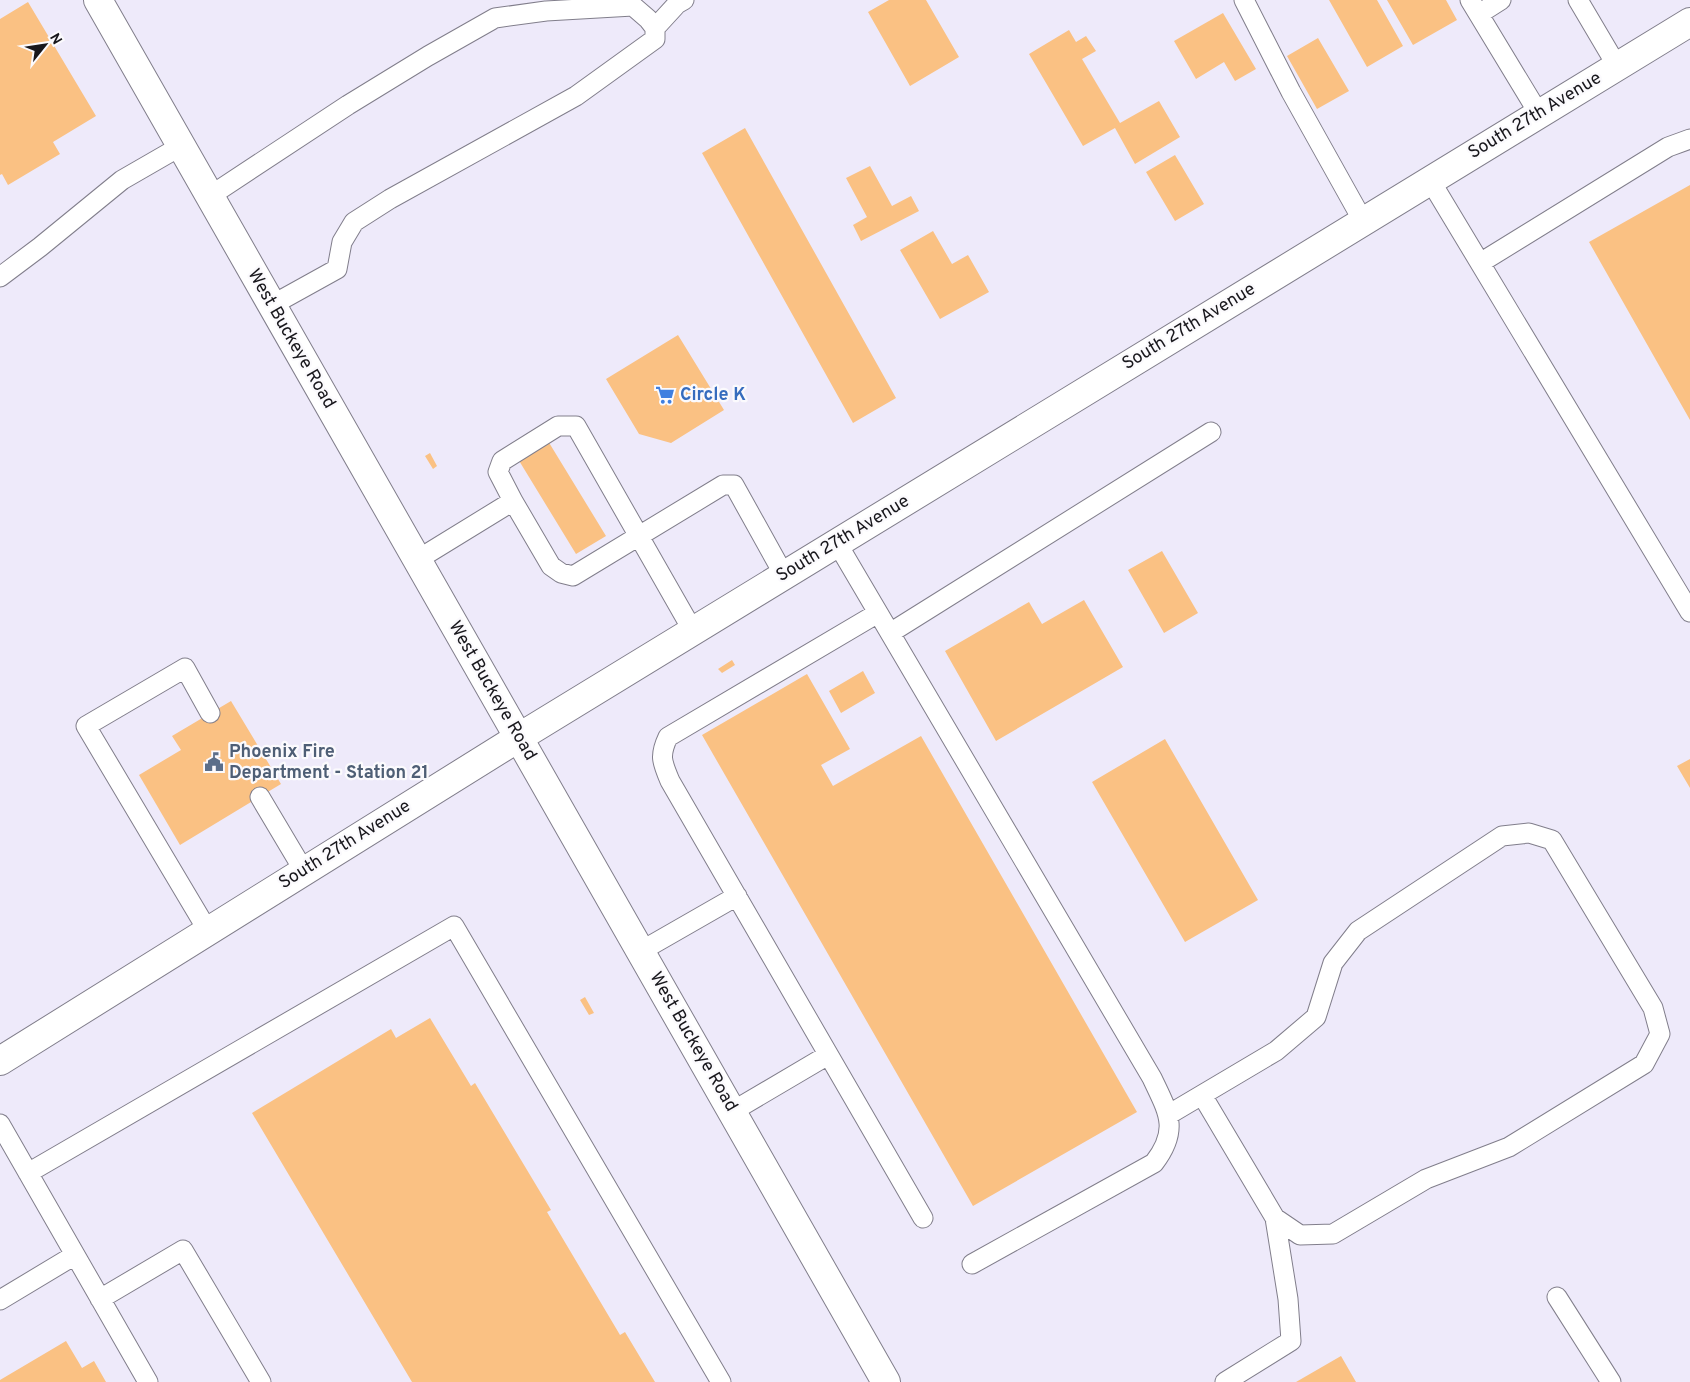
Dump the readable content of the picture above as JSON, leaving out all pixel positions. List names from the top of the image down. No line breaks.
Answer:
{"streets":{"main road":["South 27th Avenue","West Buckeye Road"]},"crossings":[["South 27th Avenue","West Buckeye Road"]],"places":{"supermarket":["Circle K"],"public building":["Phoenix Fire Department - Station 21"]},"north":"top right"}
